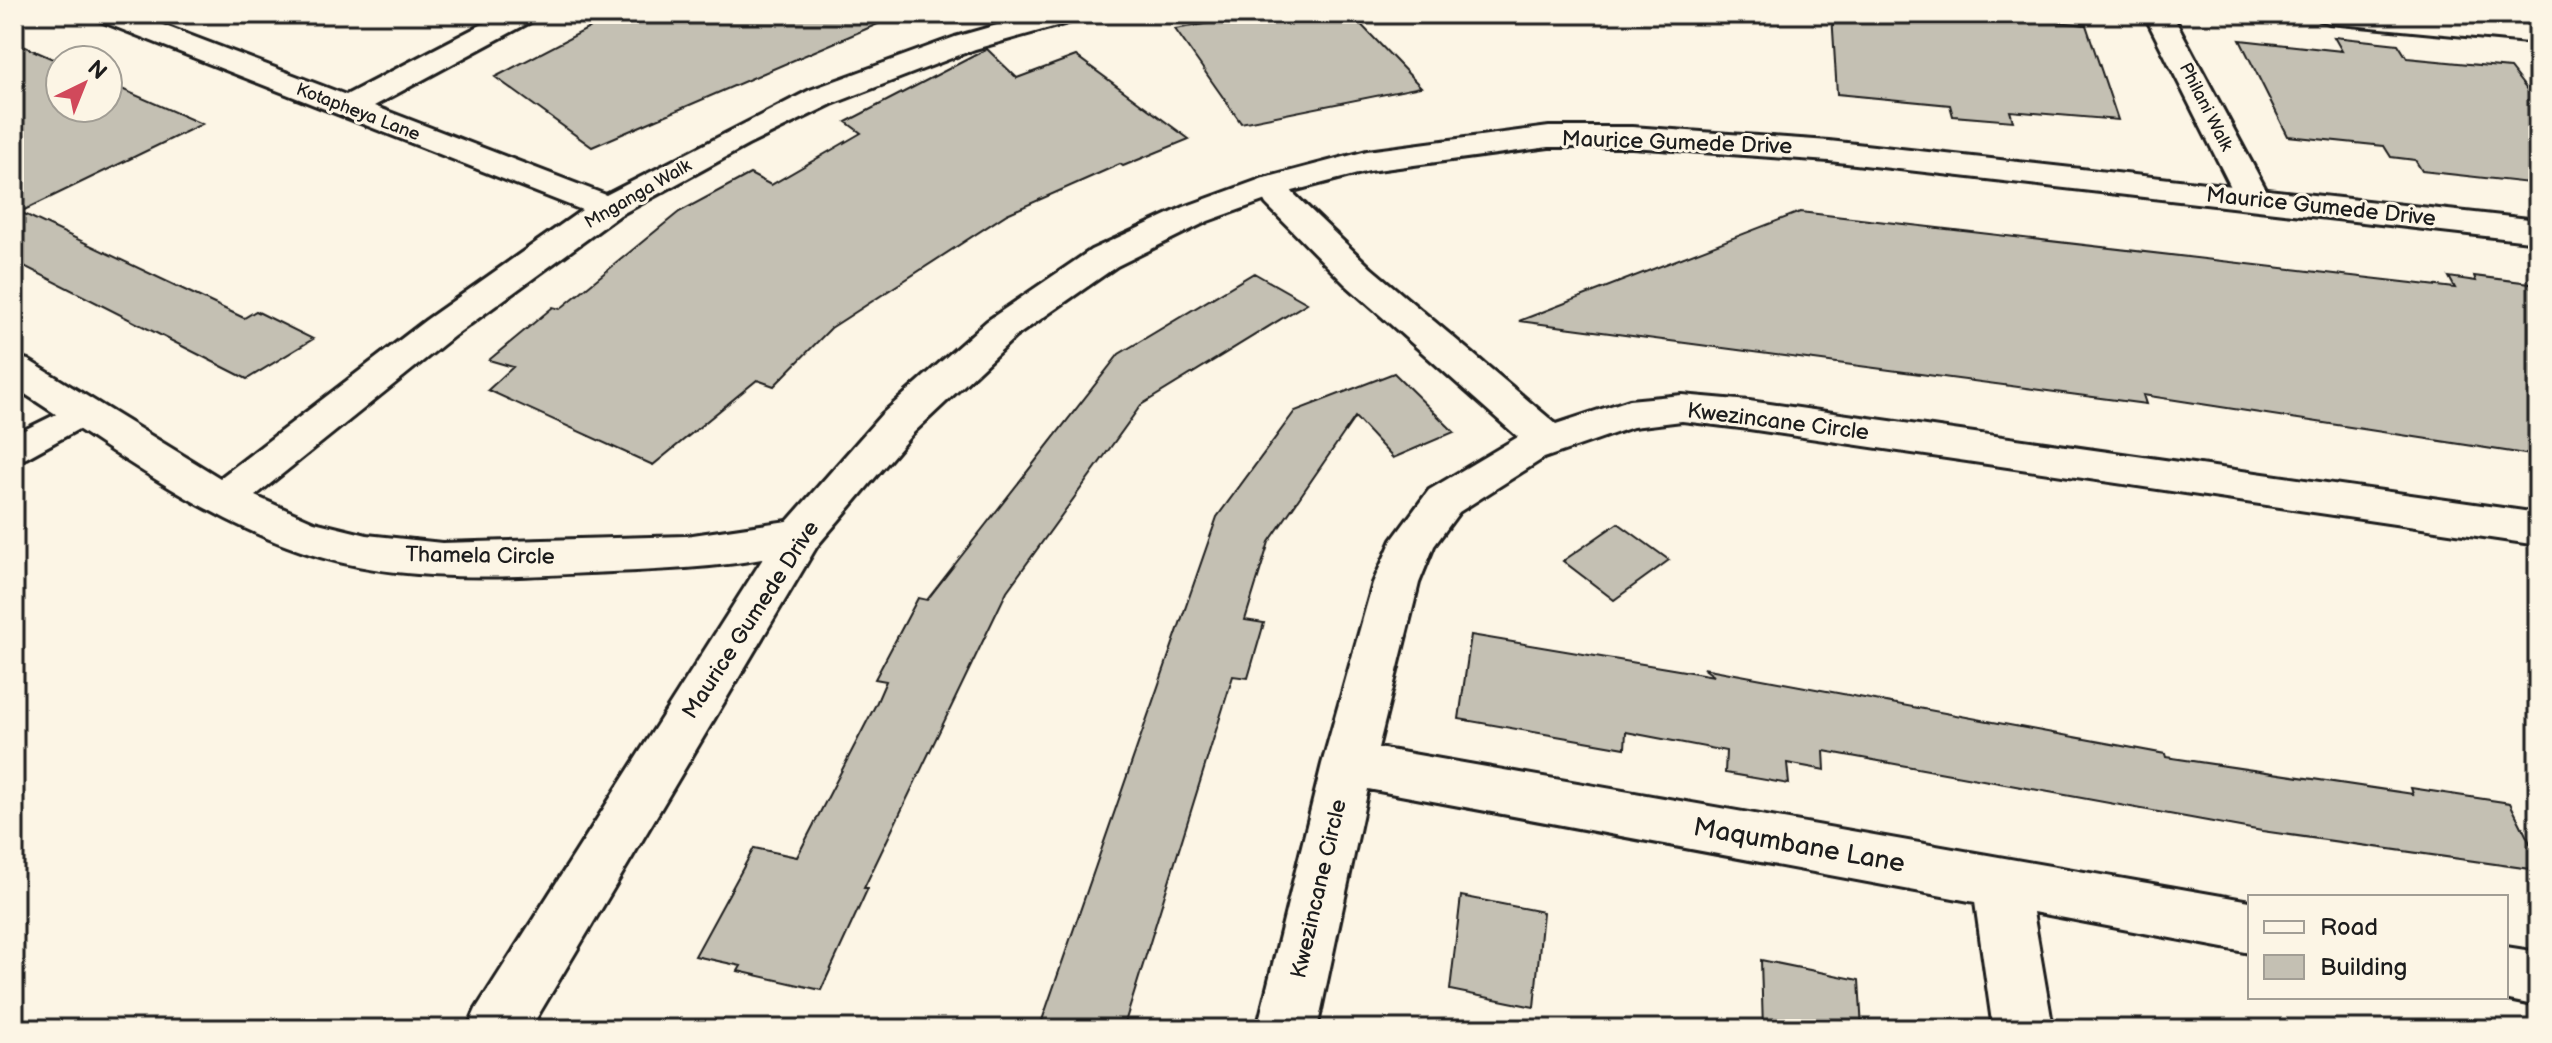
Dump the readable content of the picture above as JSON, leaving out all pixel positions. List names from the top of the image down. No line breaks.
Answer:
{"streets":{"street":["Philani Walk","Kotapheya Lane","Maurice Gumede Drive","Mnganga Walk","Kwezincane Circle","Thamela Circle","Maqumbane Lane"]},"crossings":[["Philani Walk","Maurice Gumede Drive"],["Kotapheya Lane","Mnganga Walk"],["Maurice Gumede Drive","Thamela Circle"],["Mnganga Walk","Thamela Circle"],["Kwezincane Circle","Maqumbane Lane"]],"legend":["Road","Building"],"north":"top right"}
